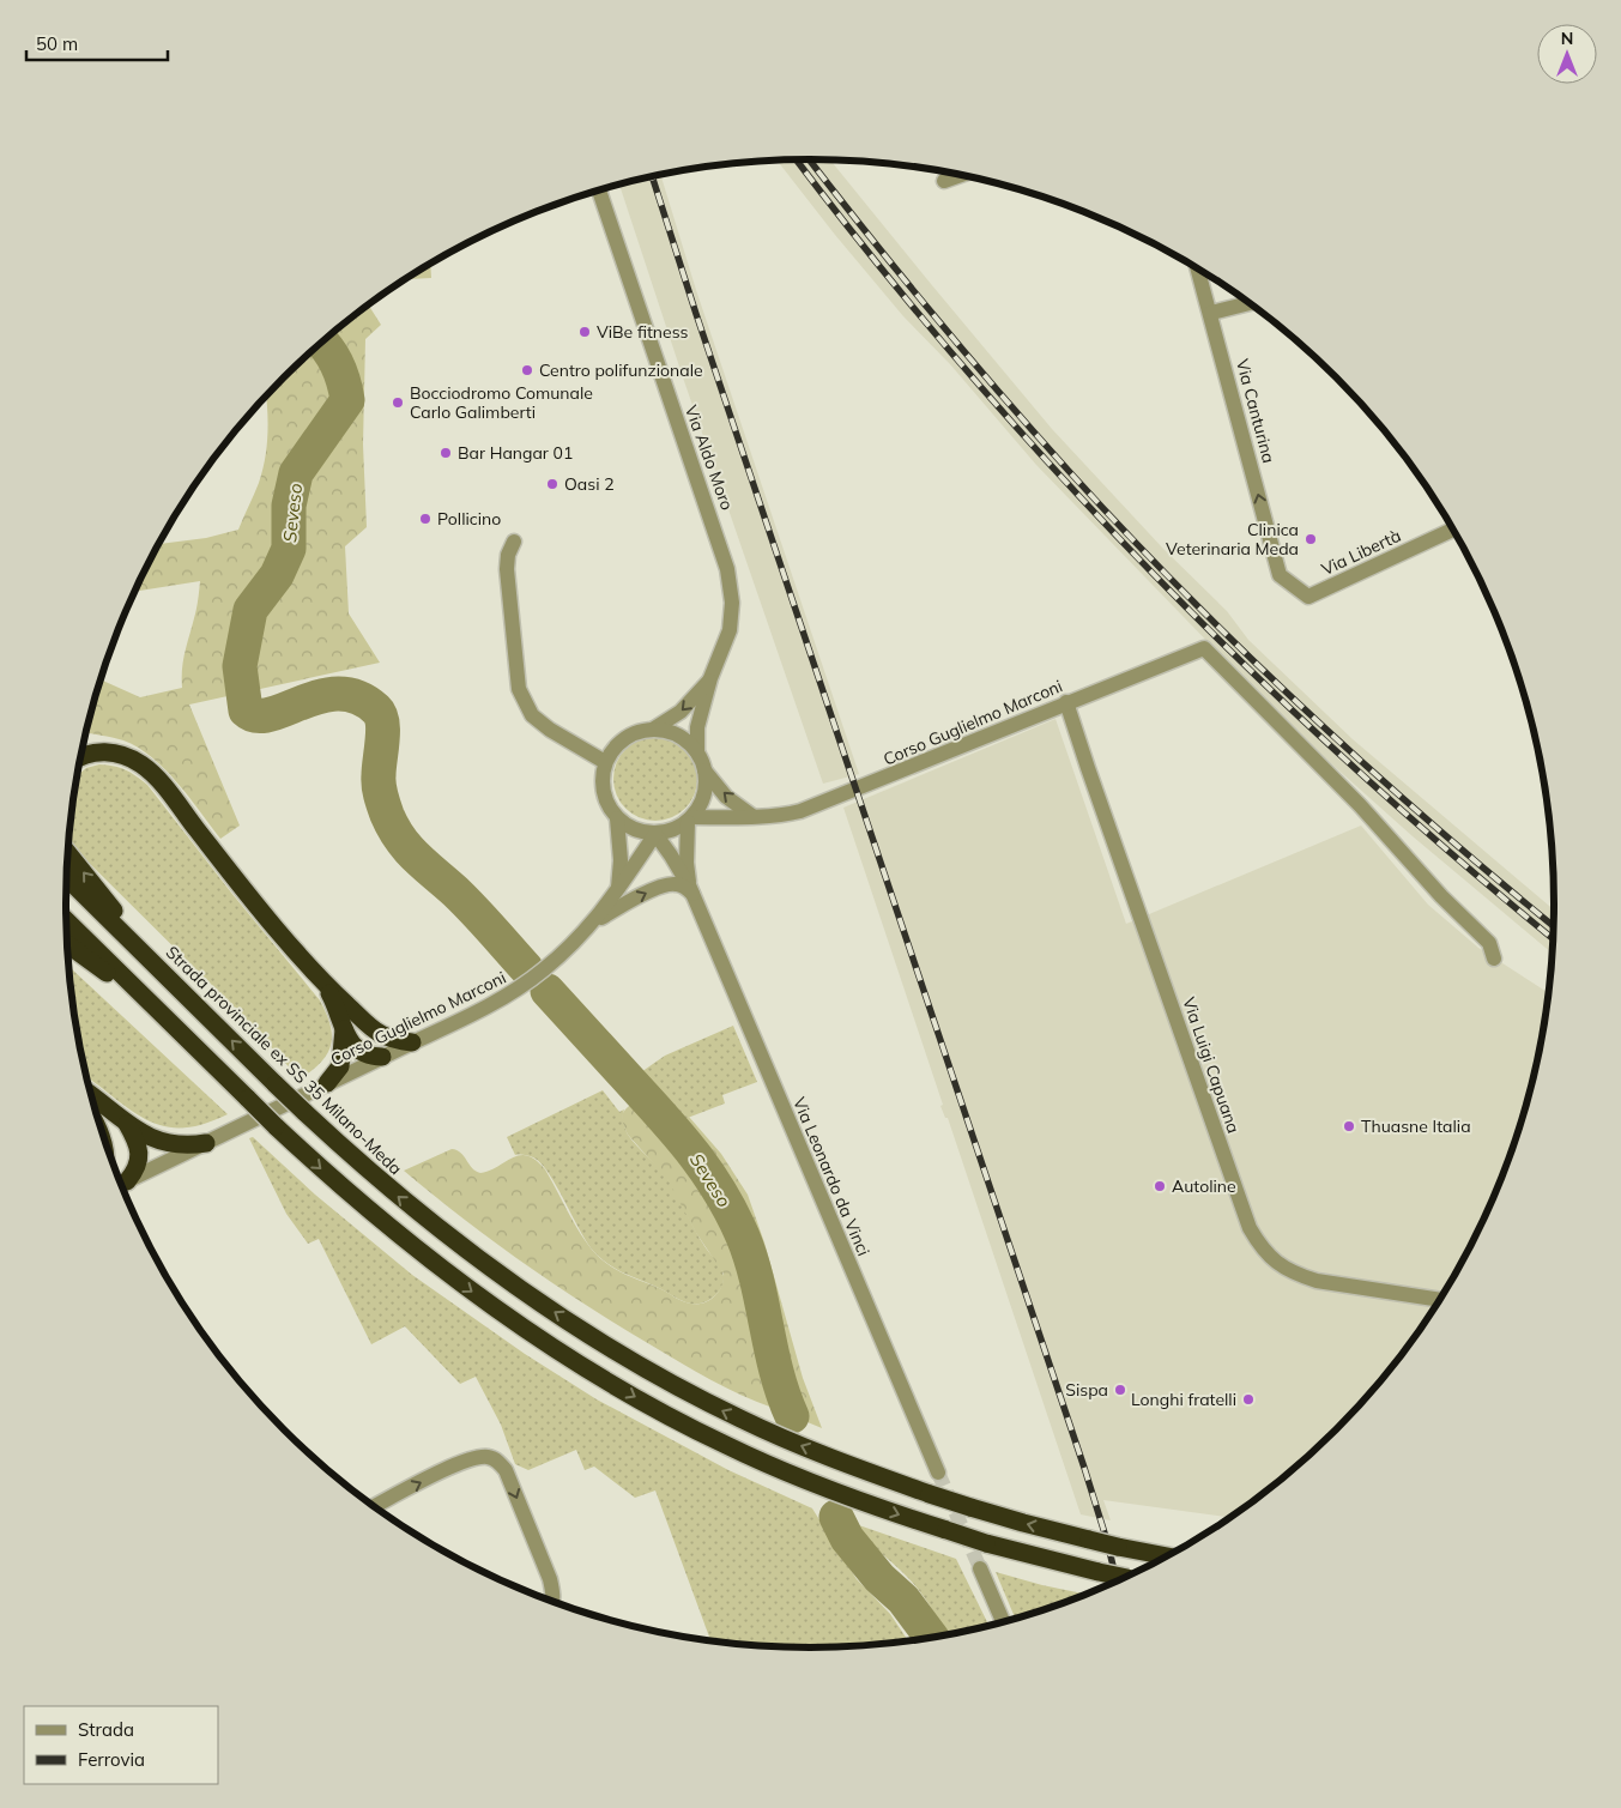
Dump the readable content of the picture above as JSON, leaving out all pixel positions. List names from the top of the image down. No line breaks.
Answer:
{"streets":{"highway":["Strada provinciale ex SS 35 Milano-Meda"],"street":["Via Canturina","Via Aldo Moro","Via Libertà","Corso Guglielmo Marconi","Via Luigi Capuana","Via Leonardo da Vinci"]},"crossings":[["Via Canturina","Via Libertà"],["Via Aldo Moro","Corso Guglielmo Marconi"],["Corso Guglielmo Marconi","Via Luigi Capuana"]],"one_way":["Via Canturina"],"water":["Seveso"],"places":["ViBe fitness","Centro polifunzionale","Bocciodromo Comunale Carlo Galimberti","Bar Hangar 01","Oasi 2","Pollicino","Clinica Veterinaria Meda","Thuasne Italia","Autoline","Sispa","Longhi fratelli"],"legend":["Strada","Ferrovia"],"scale_bar":"50 m","north":"top"}
